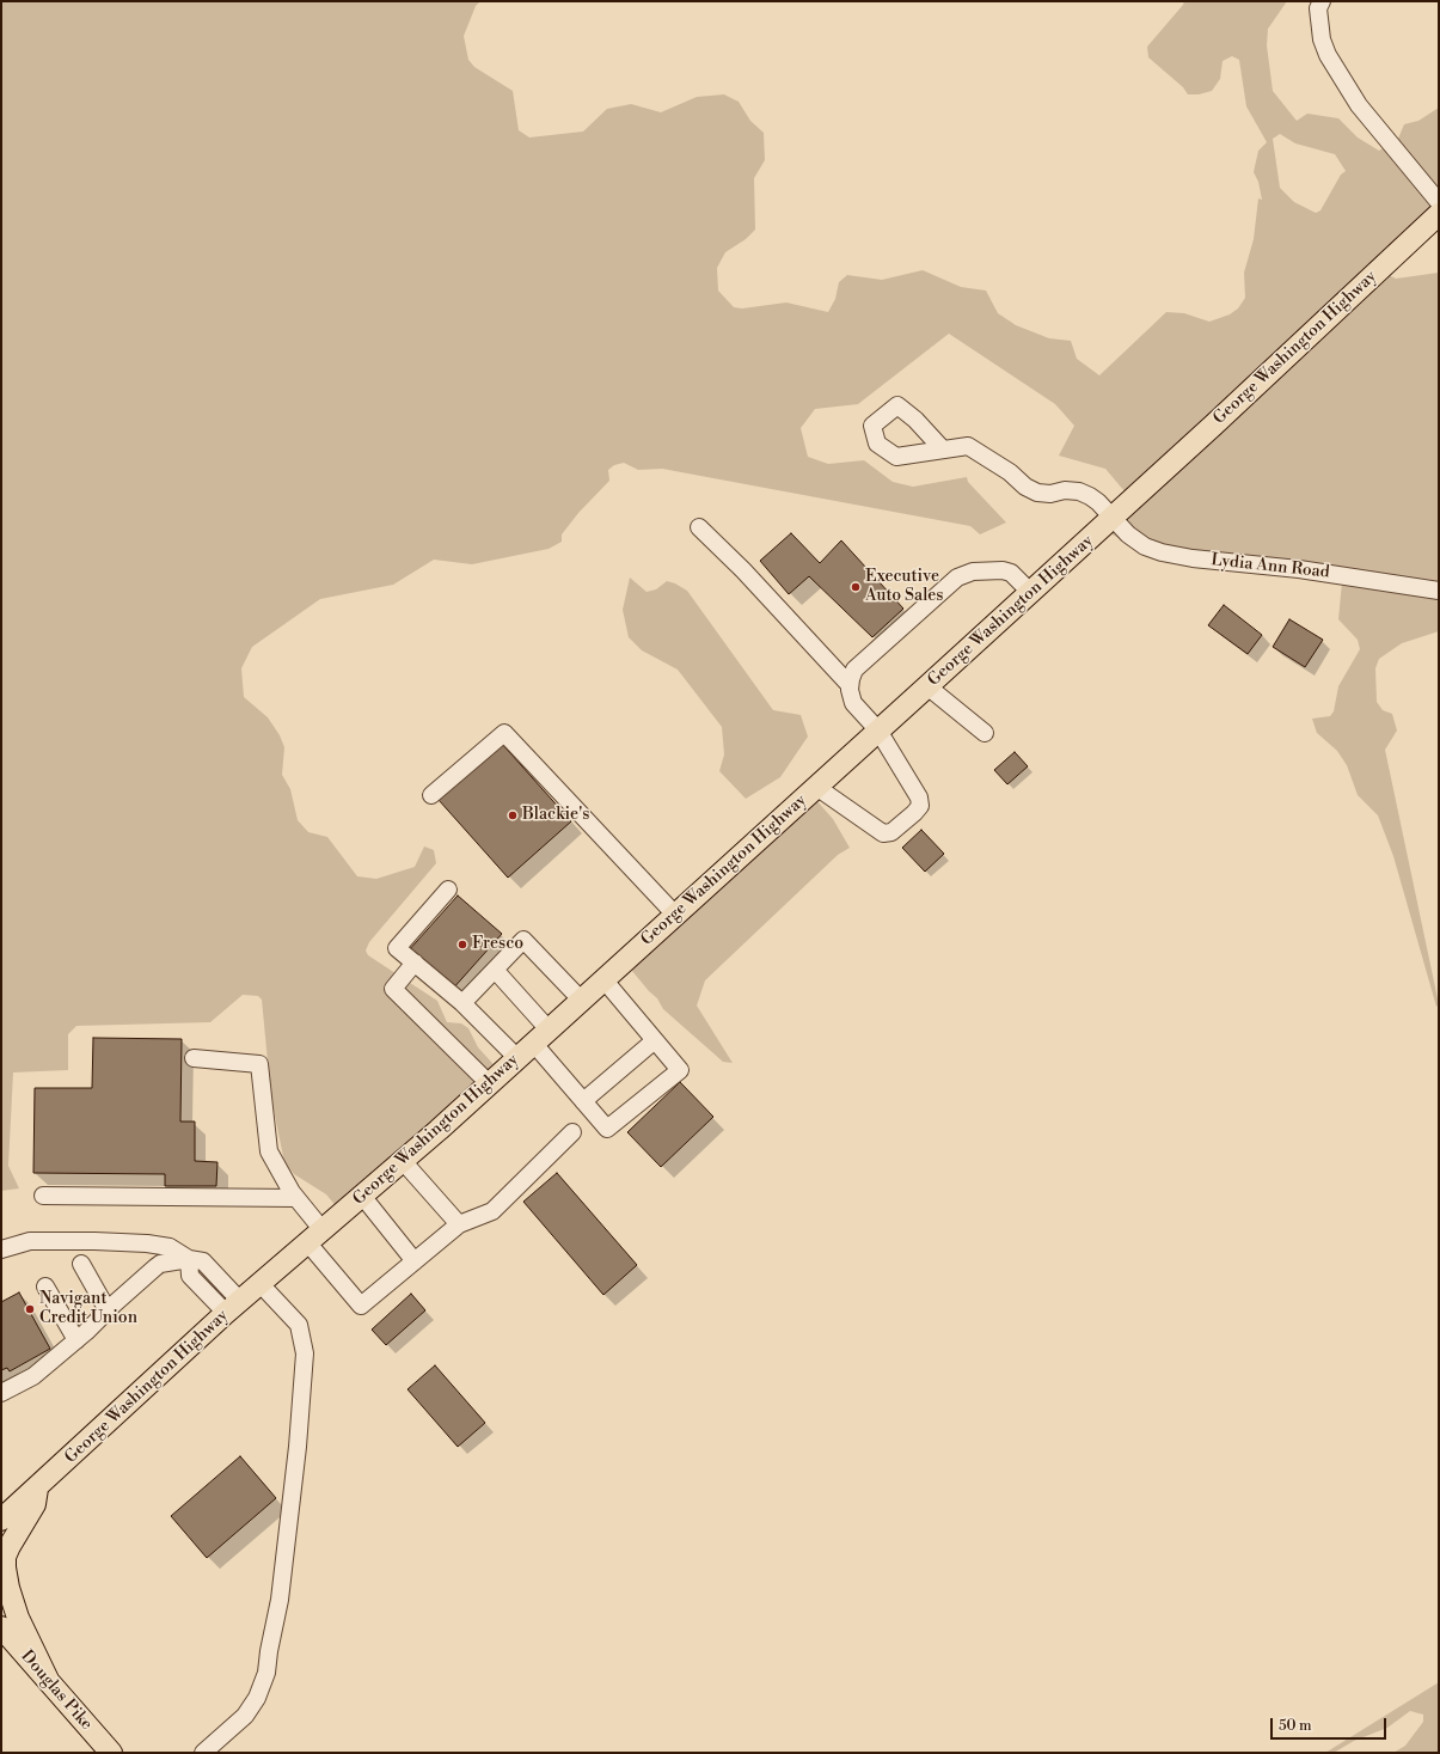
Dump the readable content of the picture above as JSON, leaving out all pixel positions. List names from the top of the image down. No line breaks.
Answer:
{"streets":{"main road":["George Washington Highway","Douglas Pike"],"street":["Lydia Ann Road"]},"crossings":[["George Washington Highway","Lydia Ann Road"]],"places":["Executive Auto Sales","Blackie's","Fresco","Navigant Credit Union"],"scale_bar":"50 m"}
